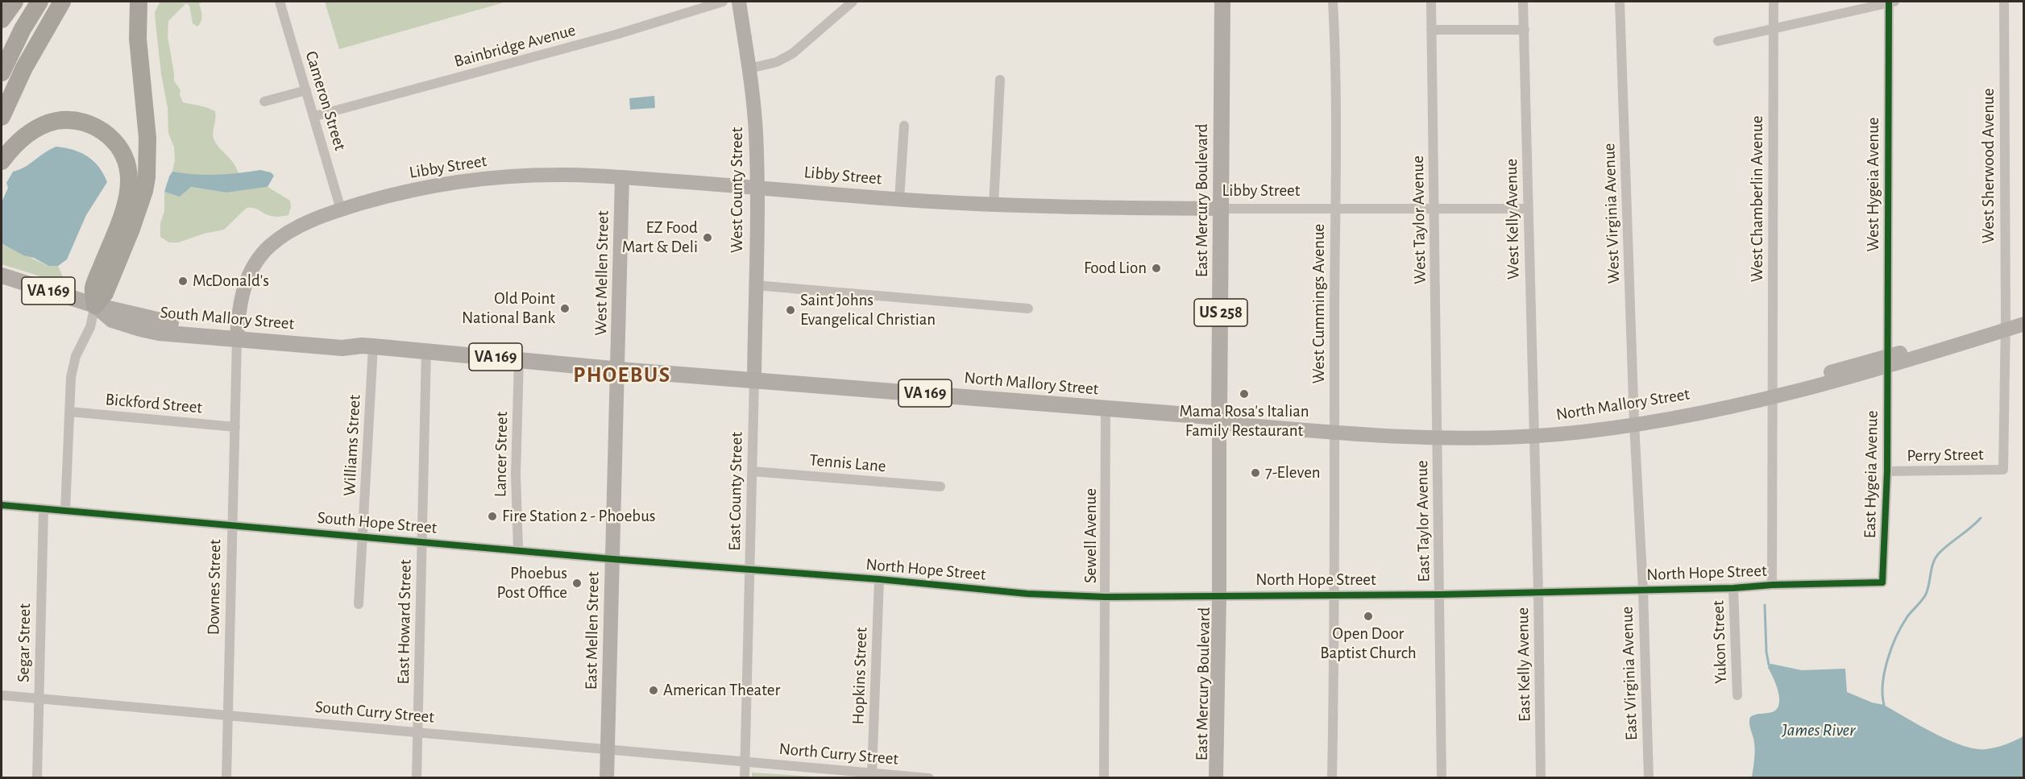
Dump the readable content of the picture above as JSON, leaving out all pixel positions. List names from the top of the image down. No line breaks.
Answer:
{"streets":{"main road":["Libby Street","West County Street","East Mercury Boulevard","West Mellen Street","VA 169","US 258","South Mallory Street","North Mallory Street","East Mellen Street"],"street":["Bainbridge Avenue","Cameron Street","West Sherwood Avenue","West Hygeia Avenue","West Chamberlin Avenue","West Virginia Avenue","West Kelly Avenue","West Taylor Avenue","West Cummings Avenue","Bickford Street","Williams Street","Lancer Street","Perry Street","Tennis Lane","East Hygeia Avenue","East County Street","East Taylor Avenue","South Hope Street","Sewell Avenue","North Hope Street","Downes Street","East Howard Street","Yukon Street","Segar Street","East Kelly Avenue","East Virginia Avenue","Hopkins Street","South Curry Street","North Curry Street"]},"crossings":[["Bainbridge Avenue","Cameron Street"],["Cameron Street","Libby Street"],["West Sherwood Avenue","North Mallory Street"],["West Sherwood Avenue","Perry Street"],["Libby Street","West County Street"],["Libby Street","East Mercury Boulevard"],["Libby Street","West Kelly Avenue"],["Libby Street","West Taylor Avenue"],["Libby Street","West Mellen Street"],["Libby Street","West Cummings Avenue"],["Libby Street","South Mallory Street"],["Libby Street","Downes Street"],["West Hygeia Avenue","North Mallory Street"],["West Hygeia Avenue","East Hygeia Avenue"],["West County Street","South Mallory Street"],["West County Street","North Mallory Street"],["West County Street","East County Street"],["West Chamberlin Avenue","North Mallory Street"],["West Chamberlin Avenue","North Hope Street"],["East Mercury Boulevard","North Mallory Street"],["East Mercury Boulevard","North Hope Street"],["West Virginia Avenue","North Mallory Street"],["West Virginia Avenue","East Virginia Avenue"],["West Kelly Avenue","North Mallory Street"],["West Kelly Avenue","East Kelly Avenue"],["West Taylor Avenue","North Mallory Street"],["West Taylor Avenue","East Taylor Avenue"],["West Mellen Street","South Mallory Street"],["West Mellen Street","East Mellen Street"],["West Cummings Avenue","North Mallory Street"],["West Cummings Avenue","North Hope Street"],["South Mallory Street","North Mallory Street"],["South Mallory Street","Williams Street"],["South Mallory Street","Lancer Street"],["South Mallory Street","East County Street"],["South Mallory Street","Downes Street"],["South Mallory Street","East Howard Street"],["South Mallory Street","East Mellen Street"],["North Mallory Street","East Hygeia Avenue"],["North Mallory Street","East County Street"],["North Mallory Street","East Taylor Avenue"],["North Mallory Street","Sewell Avenue"],["North Mallory Street","East Kelly Avenue"],["North Mallory Street","East Virginia Avenue"],["Bickford Street","Downes Street"],["Williams Street","South Hope Street"],["Lancer Street","South Hope Street"],["Perry Street","East Hygeia Avenue"],["Tennis Lane","East County Street"],["East Hygeia Avenue","North Hope Street"],["East County Street","South Hope Street"],["East County Street","North Hope Street"],["East County Street","South Curry Street"],["East County Street","North Curry Street"],["East Taylor Avenue","North Hope Street"],["South Hope Street","North Hope Street"],["South Hope Street","Downes Street"],["South Hope Street","East Howard Street"],["South Hope Street","East Mellen Street"],["South Hope Street","Segar Street"],["Sewell Avenue","North Hope Street"],["North Hope Street","Yukon Street"],["North Hope Street","East Kelly Avenue"],["North Hope Street","East Virginia Avenue"],["North Hope Street","Hopkins Street"],["Downes Street","South Curry Street"],["East Howard Street","South Curry Street"],["East Mellen Street","South Curry Street"],["Segar Street","South Curry Street"],["Hopkins Street","North Curry Street"],["South Curry Street","North Curry Street"]],"districts":["PHOEBUS"],"water":["James River"],"places":["EZ Food Mart & Deli","Food Lion","McDonald's","Old Point National Bank","Saint Johns Evangelical Christian","Mama Rosa's Italian Family Restaurant","7-Eleven","Fire Station 2 - Phoebus","Phoebus Post Office","Open Door Baptist Church","American Theater"]}
